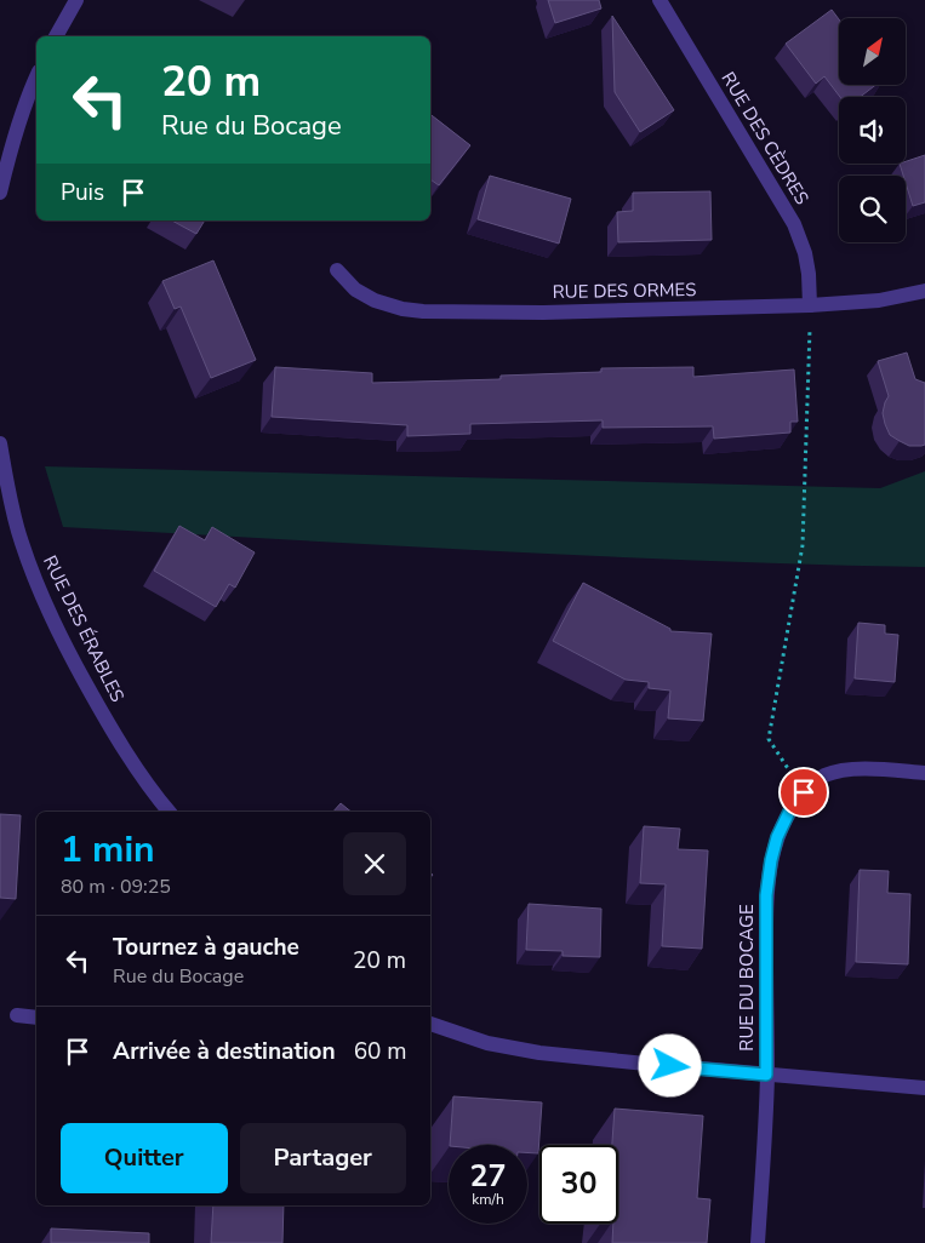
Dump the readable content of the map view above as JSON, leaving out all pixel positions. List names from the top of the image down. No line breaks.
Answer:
{"streets":{"street":["RUE DES CÈDRES","RUE DES ORMES","RUE DES ÉRABLES","RUE DU BOCAGE"]},"crossings":[["RUE DES CÈDRES","RUE DES ORMES"]],"north":"top right","page":{"turn":["20 m","Rue du Bocage"],"then":"Puis","heading":["1 min","80 m · 09:25"],"list":[{"name":"Tournez à gauche","note":"Rue du Bocage","value":"20 m"},{"name":"Arrivée à destination","value":"60 m"}],"buttons":["Quitter","Partager"],"speed":"27 km/h","limit":"30"}}
